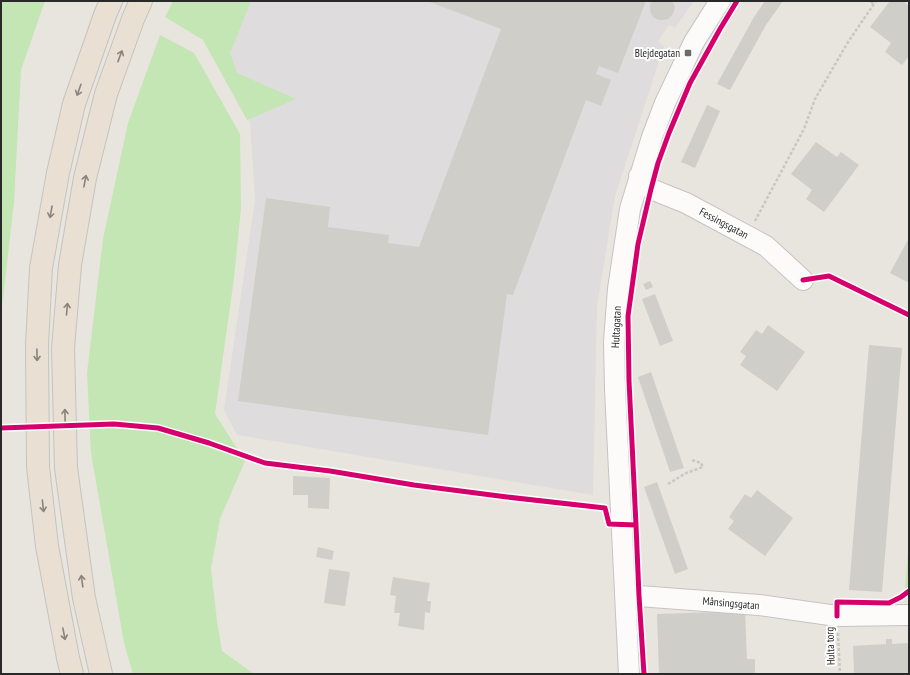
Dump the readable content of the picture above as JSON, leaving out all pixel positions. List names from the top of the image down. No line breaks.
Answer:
{"streets":{"street":["Fessingsgatan","Hultagatan","Månsingsgatan"],"path":["Hulta torg"]},"crossings":[["Fessingsgatan","Hultagatan"],["Hultagatan","Månsingsgatan"],["Månsingsgatan","Hulta torg"]],"places":{"transit":["Blejdegatan"]}}
